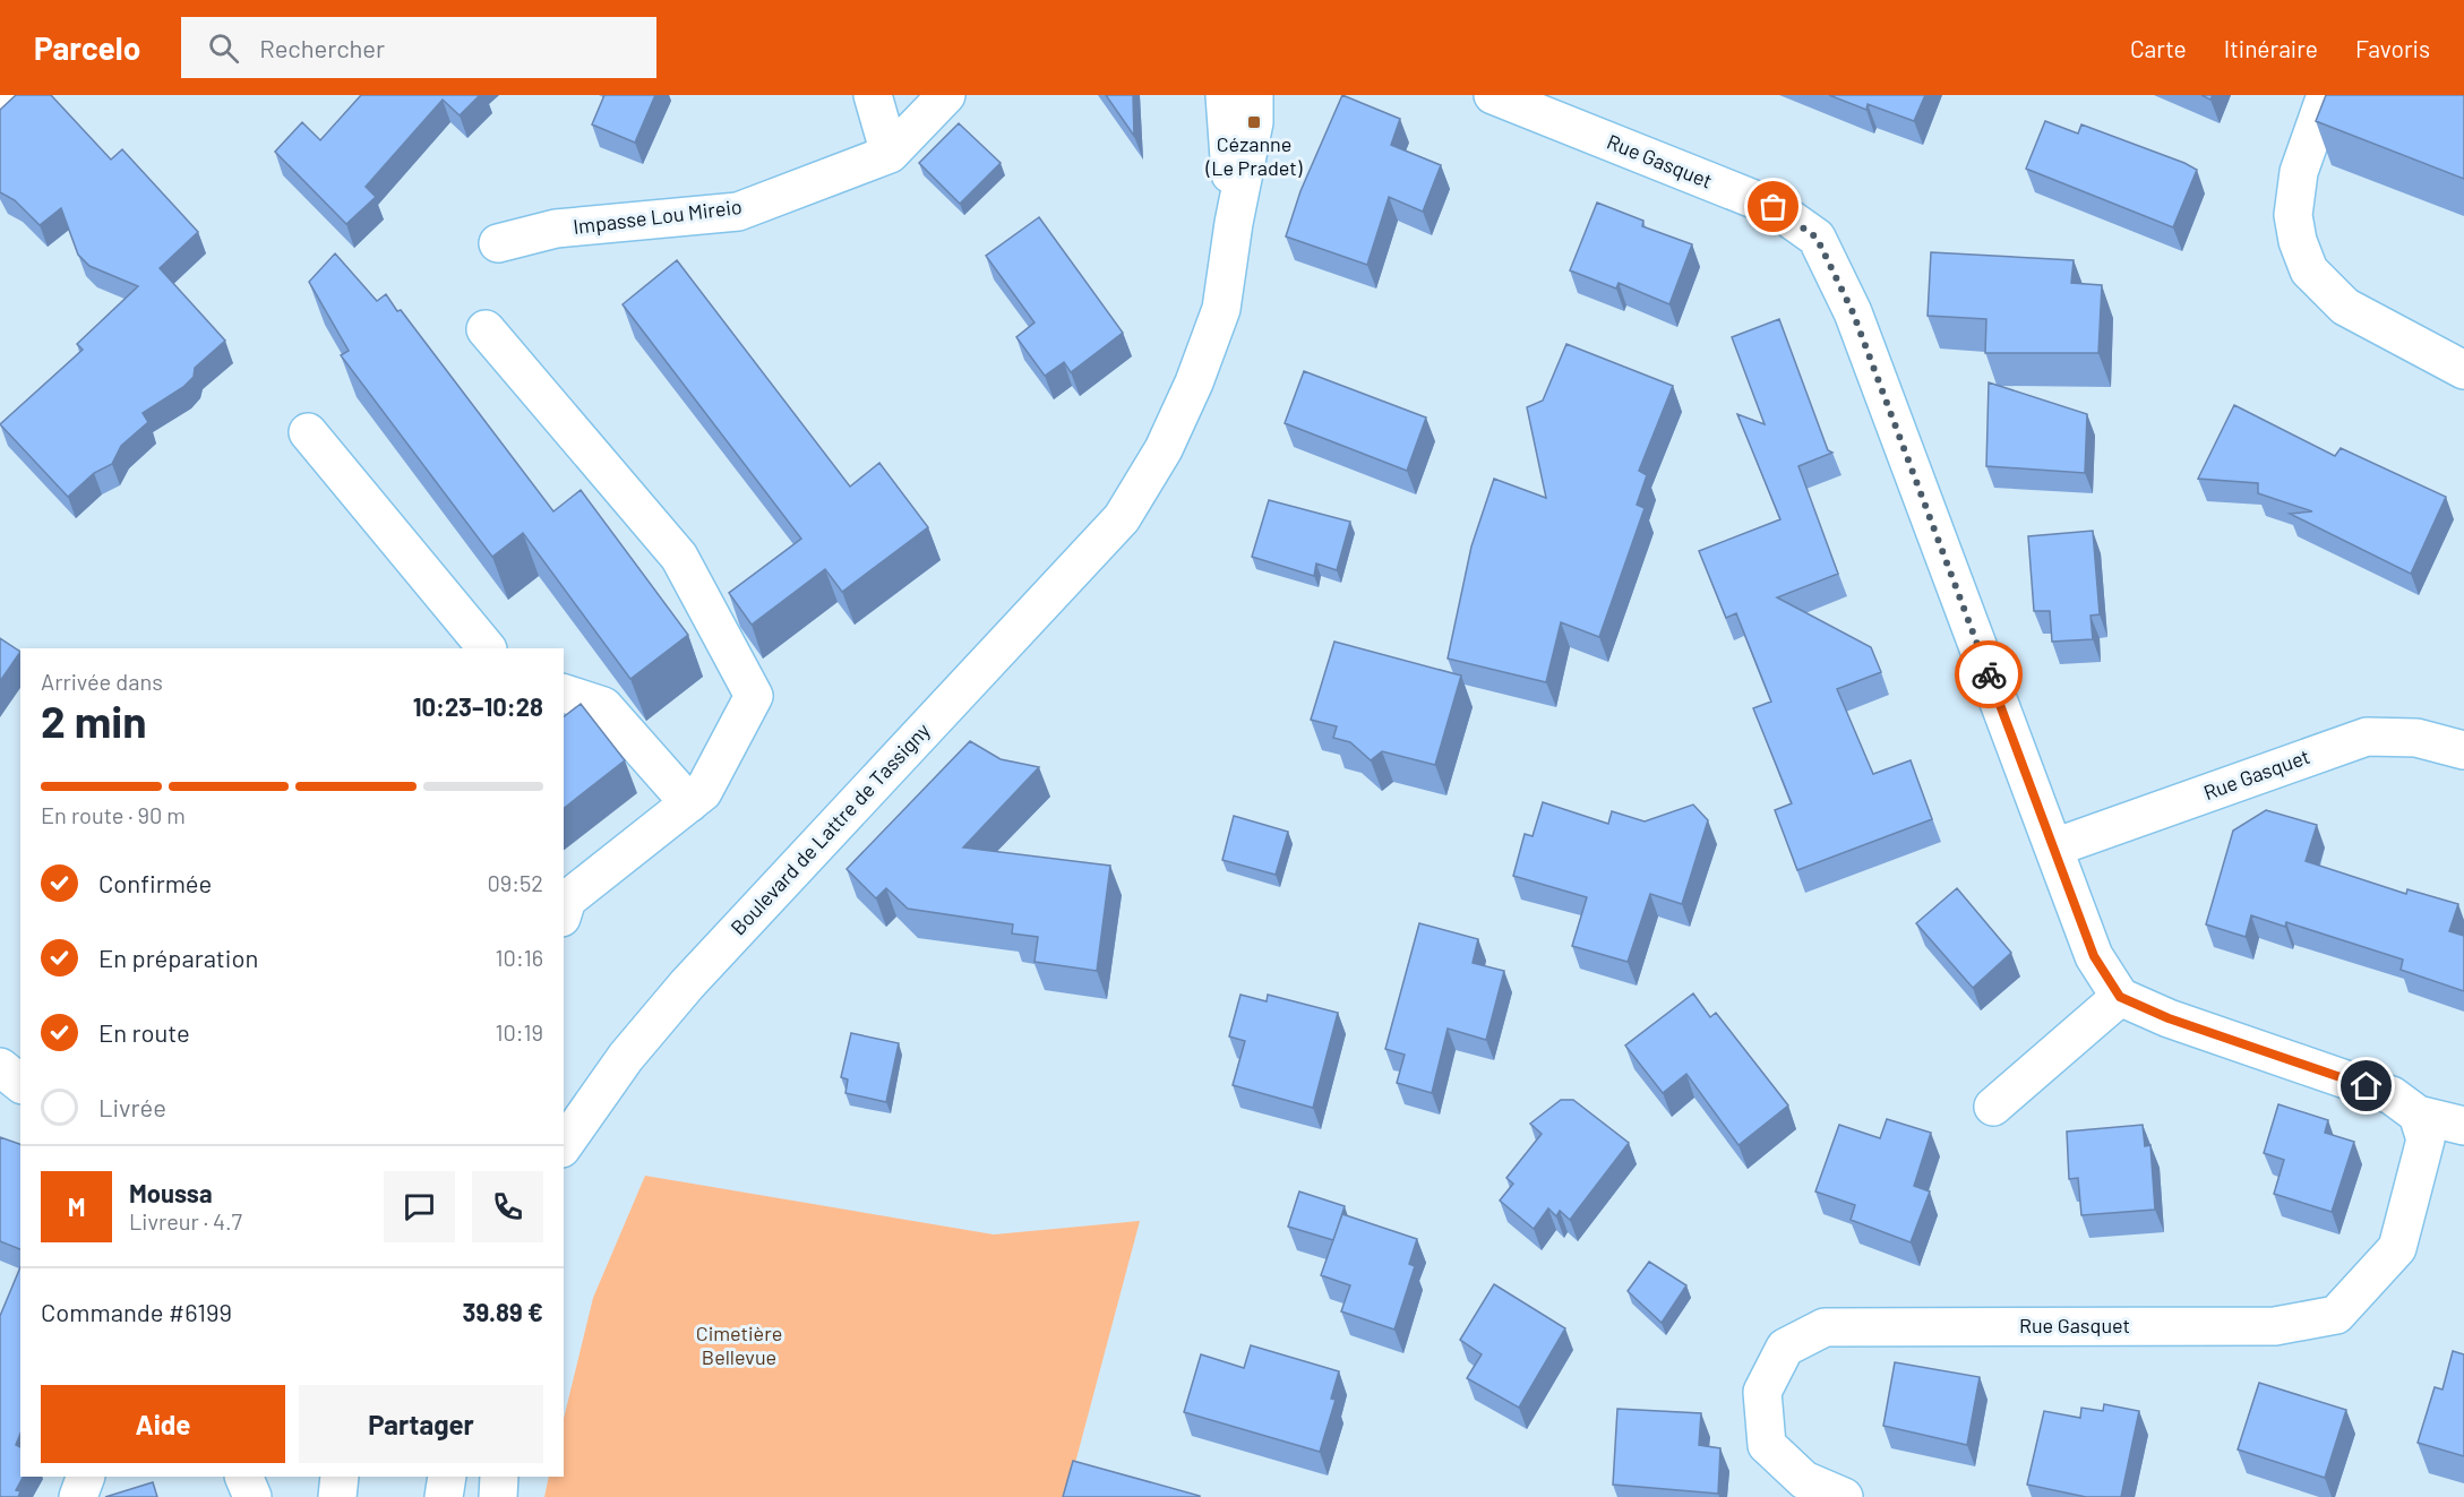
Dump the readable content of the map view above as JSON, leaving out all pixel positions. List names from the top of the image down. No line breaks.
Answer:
{"streets":{"street":["Rue Gasquet","Impasse Lou Mireio","Boulevard de Lattre de Tassigny"]},"parks":["Cimetière Bellevue"],"places":{"transit":["Cézanne (Le Pradet)"]},"page":{"header":"Parcelo","search":"Rechercher","nav":["Carte","Itinéraire","Favoris"],"heading":["2 min","Arrivée dans","10:23–10:28"],"panel":["Moussa","Livreur · 4.7","Commande #6199","39.89 €"],"bar":"En route · 90 m","list":[["Confirmée","09:52"],["En préparation","10:16"],["En route","10:19"],"Livrée"],"round":"M","buttons":["Aide","Partager"]}}
